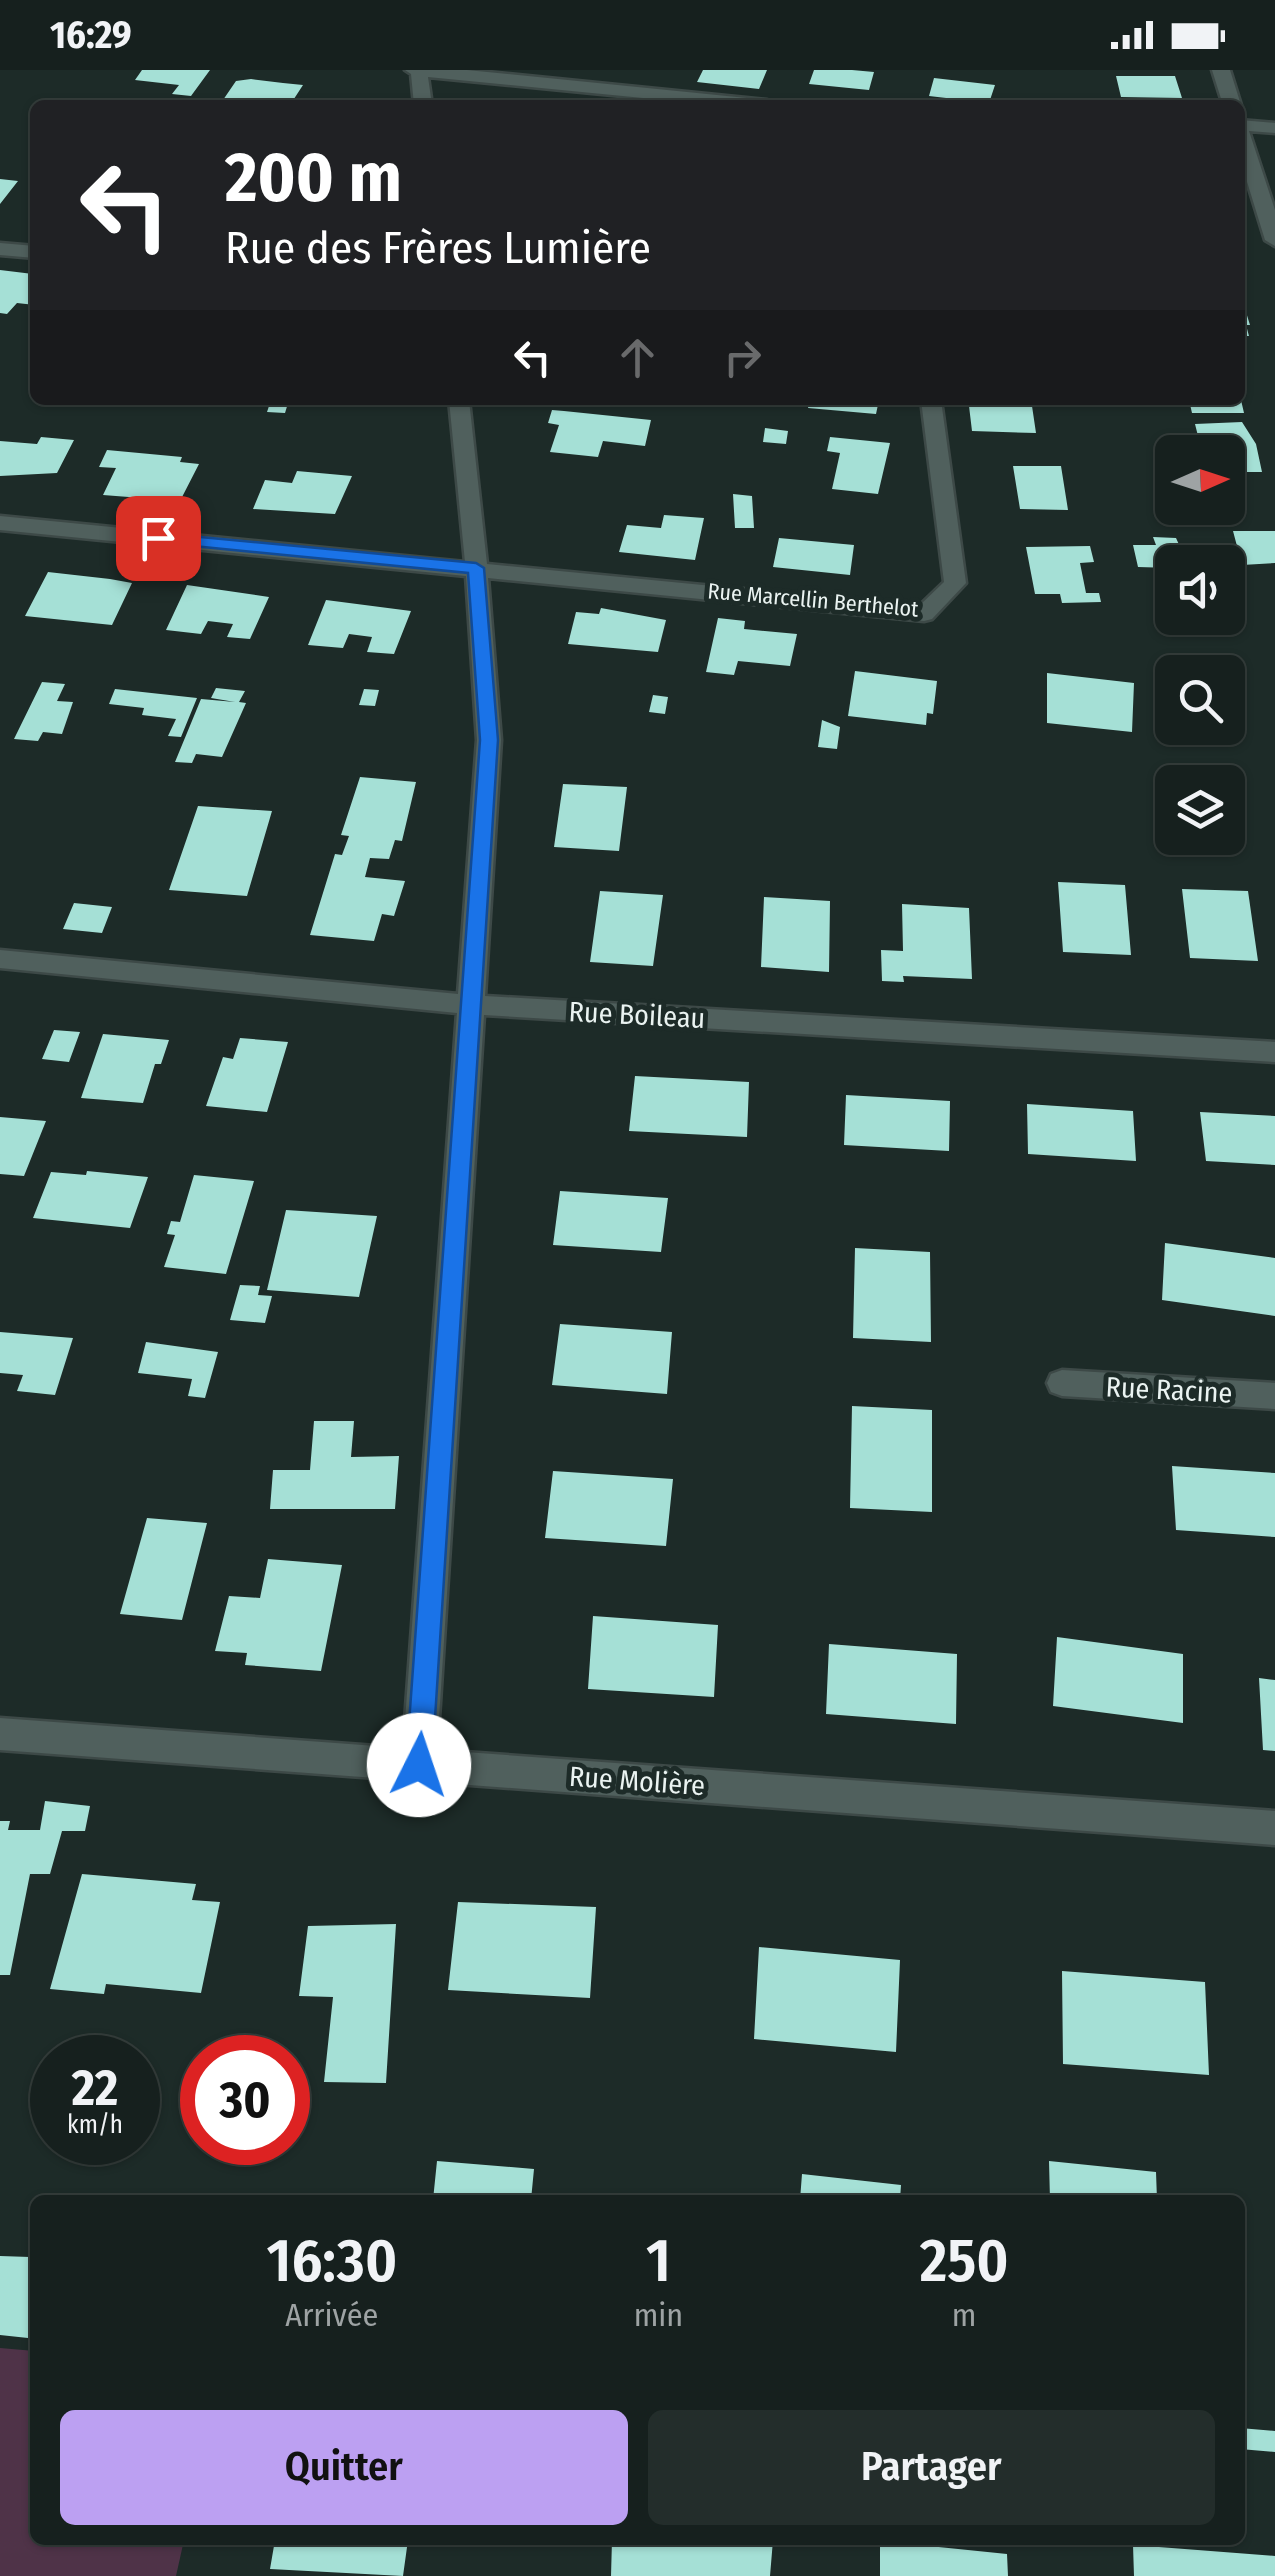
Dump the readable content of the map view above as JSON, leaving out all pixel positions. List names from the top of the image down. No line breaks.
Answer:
{"streets":{"street":["Rue Marcellin Berthelot","Rue Boileau","Rue Racine","Rue Molière"]},"north":"right","page":{"status":"16:29","turn":["200 m","Rue des Frères Lumière"],"speed":"22 km/h","limit":"30","eta":["16:30","Arrivée","1","min","250","m"],"buttons":["Quitter","Partager"]}}
